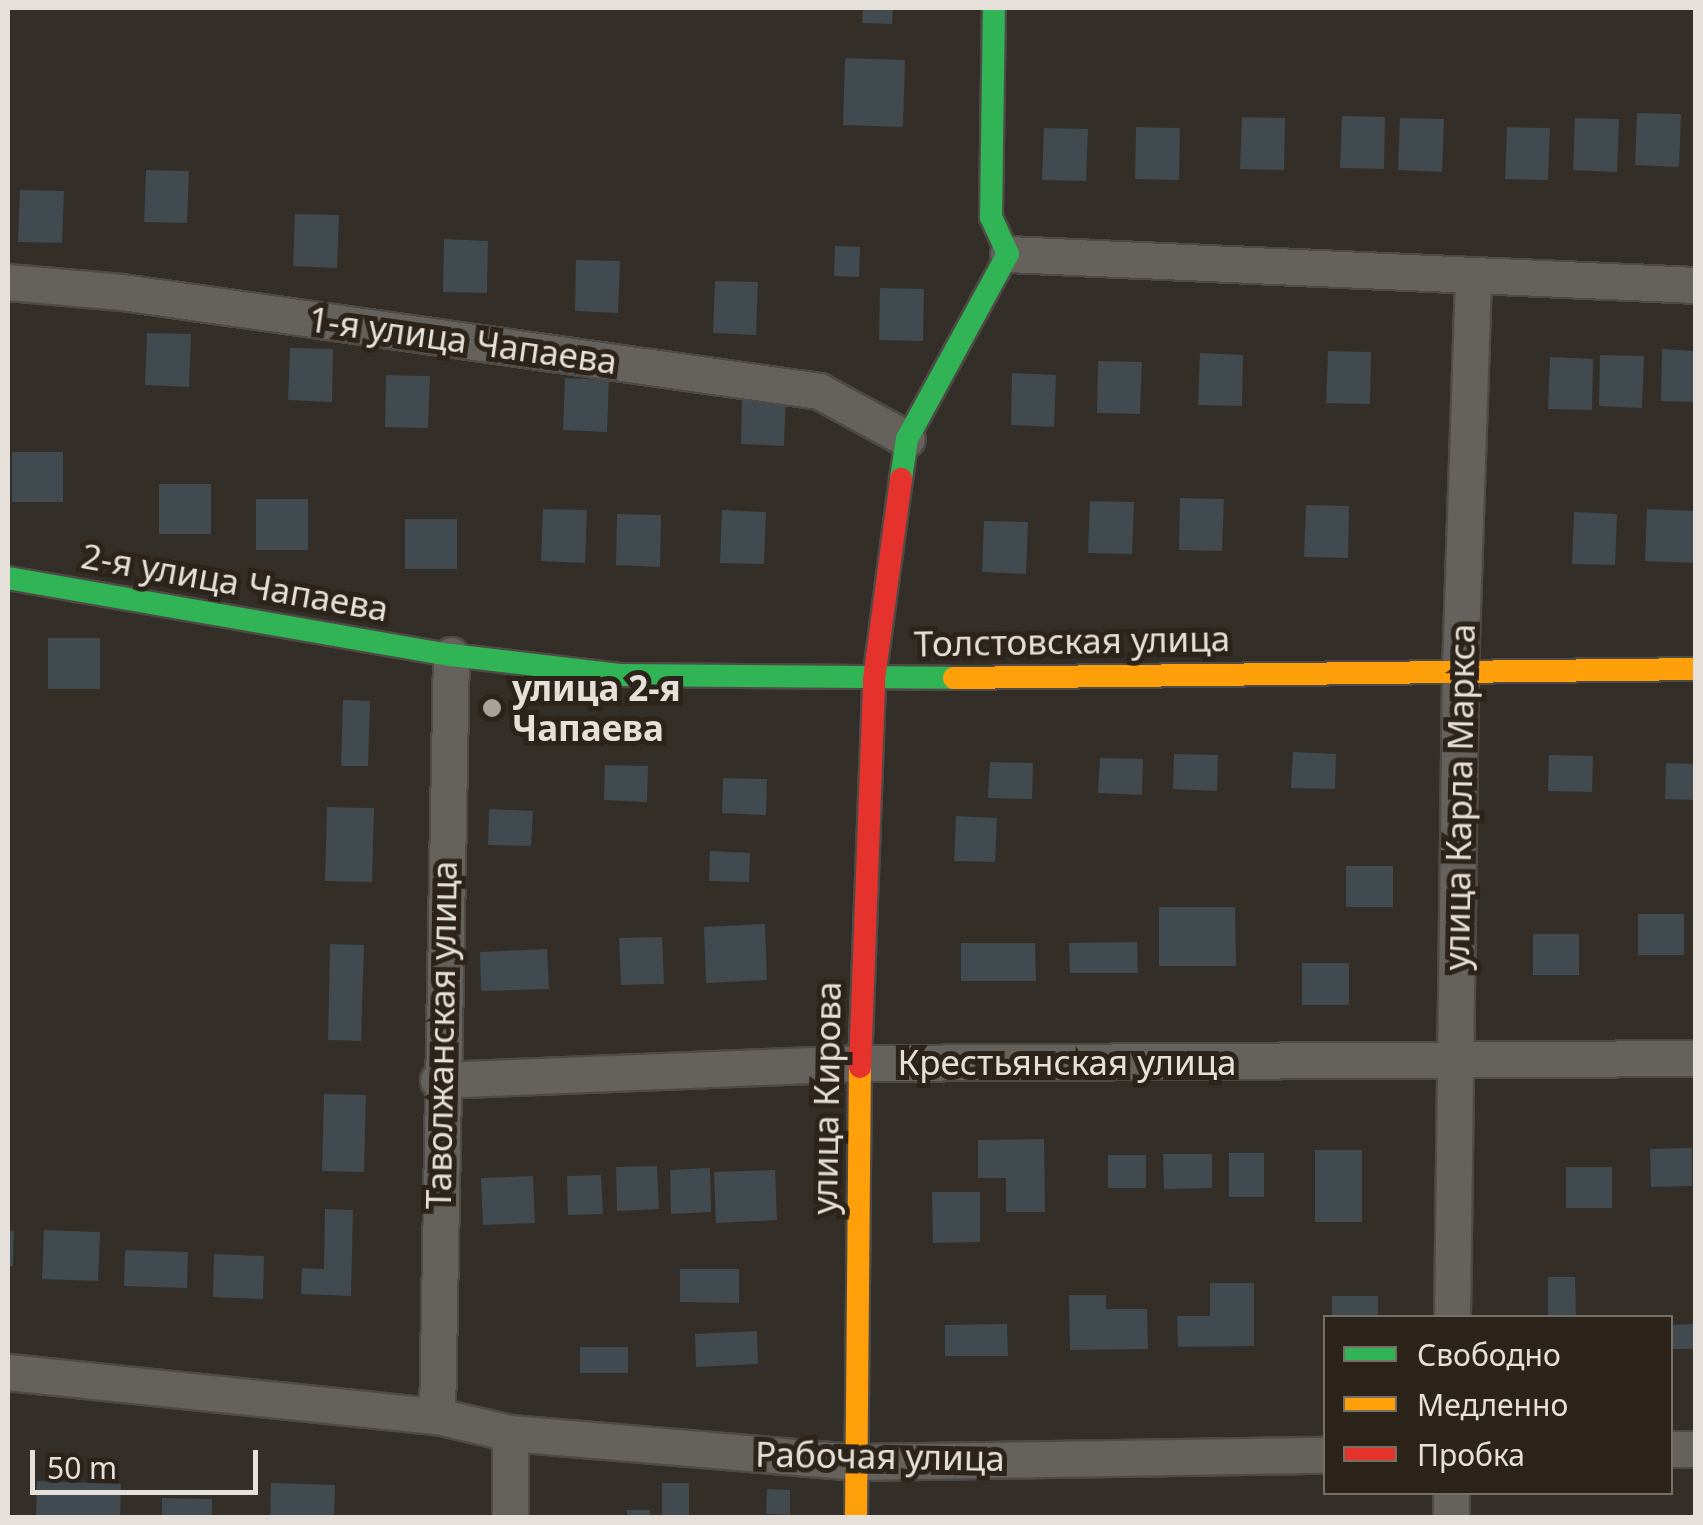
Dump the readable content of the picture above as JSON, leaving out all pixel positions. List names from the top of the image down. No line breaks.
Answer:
{"streets":{"main road":["2-я улица Чапаева","Толстовская улица","улица Кирова"],"street":["1-я улица Чапаева","улица Карла Маркса","Таволжанская улица","Крестьянская улица","Рабочая улица"]},"crossings":[["1-я улица Чапаева","улица Кирова"],["2-я улица Чапаева","Толстовская улица"],["2-я улица Чапаева","Таволжанская улица"],["Толстовская улица","улица Карла Маркса"],["Толстовская улица","Таволжанская улица"],["Толстовская улица","улица Кирова"],["улица Карла Маркса","Крестьянская улица"],["Таволжанская улица","Крестьянская улица"],["Таволжанская улица","Рабочая улица"],["Крестьянская улица","улица Кирова"],["улица Кирова","Рабочая улица"]],"places":["улица 2-я Чапаева"],"legend":["Свободно","Медленно","Пробка"],"scale_bar":"50 m"}
